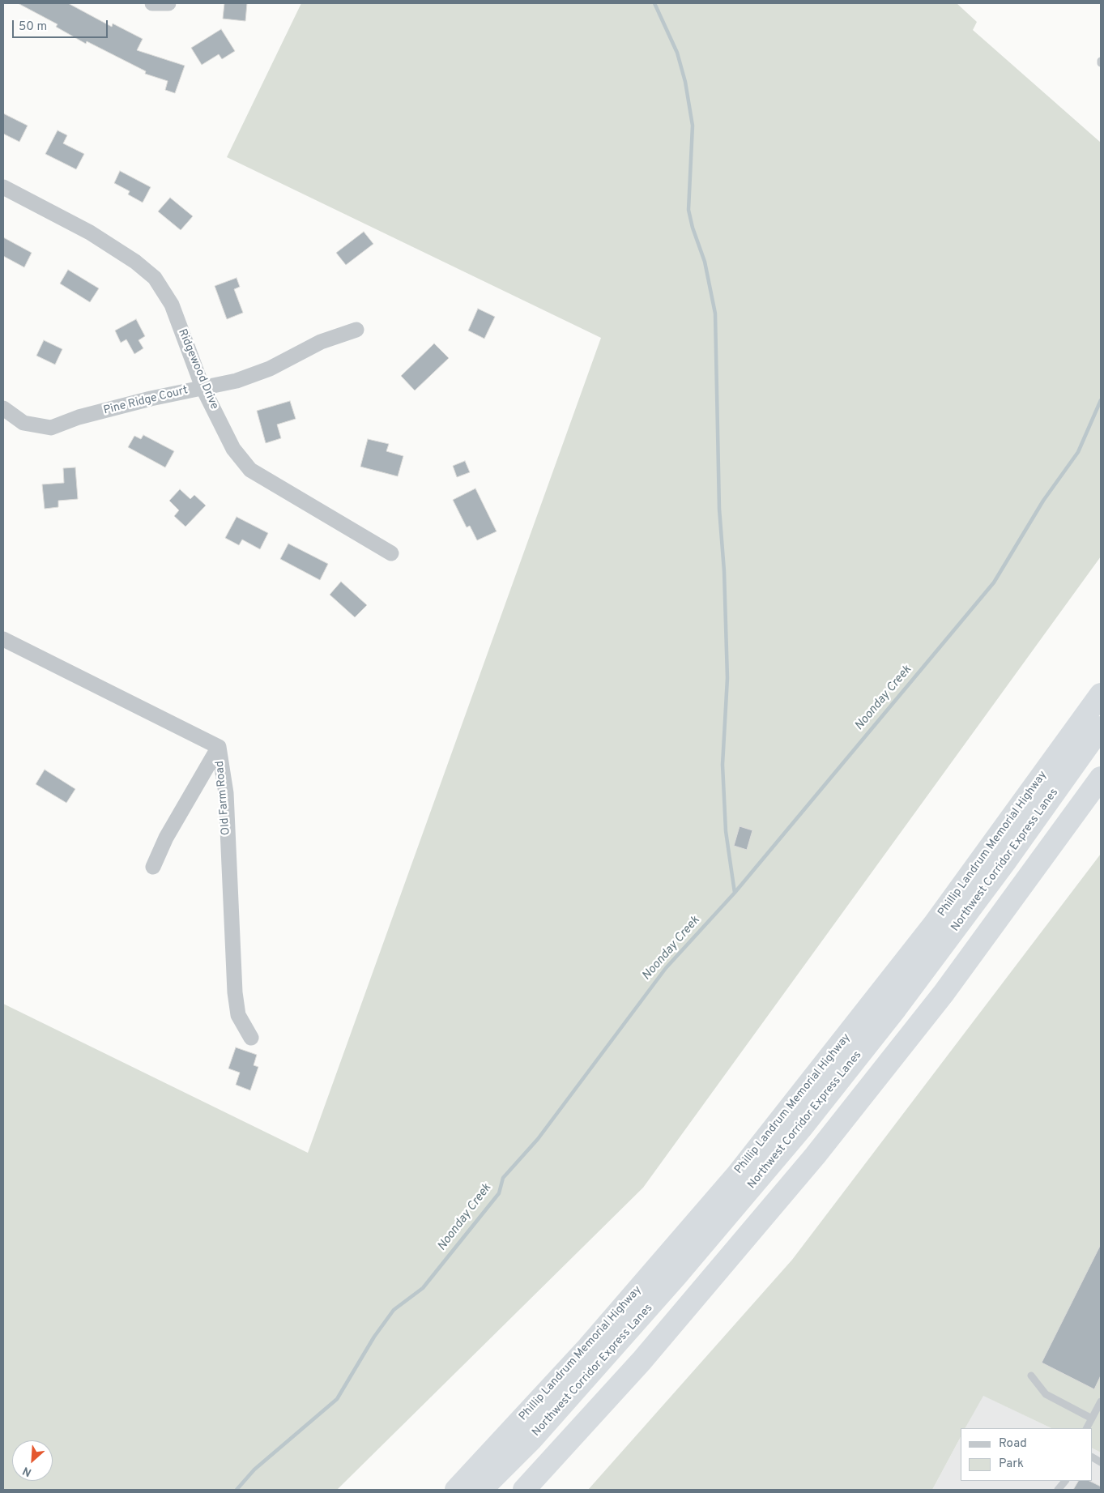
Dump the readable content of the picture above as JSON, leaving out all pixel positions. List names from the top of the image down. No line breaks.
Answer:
{"streets":{"highway":["Phillip Landrum Memorial Highway","Northwest Corridor Express Lanes"],"street":["Ridgewood Drive","Pine Ridge Court","Old Farm Road"]},"crossings":[["Ridgewood Drive","Pine Ridge Court"]],"water":["Noonday Creek"],"legend":["Road","Park"],"scale_bar":"50 m","north":"bottom left"}
